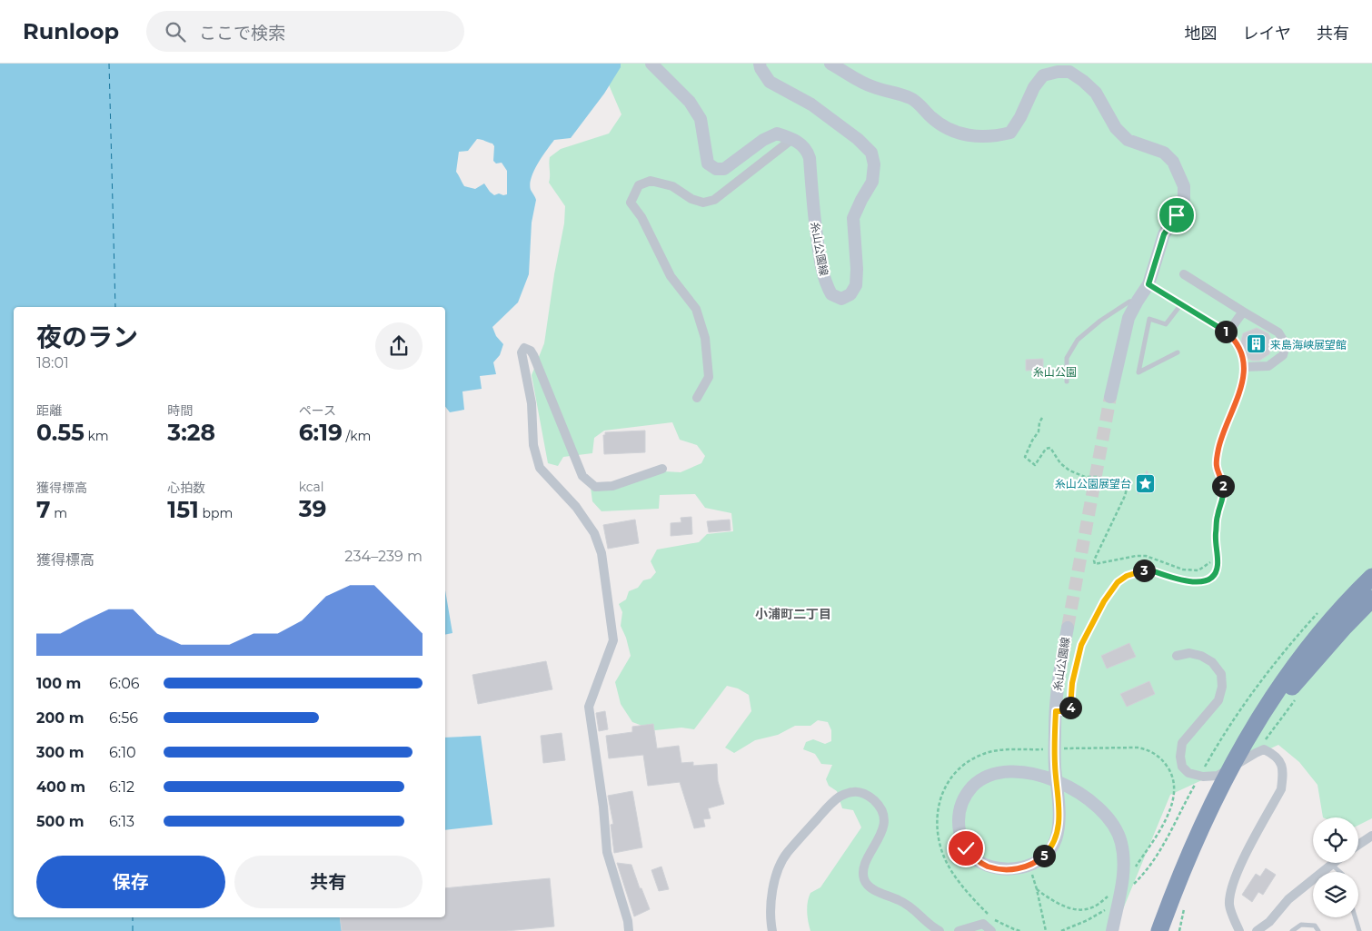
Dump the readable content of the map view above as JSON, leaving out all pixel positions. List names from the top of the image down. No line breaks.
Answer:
{"streets":{"main road":["糸山公園線"]},"districts":["小浦町二丁目"],"parks":["糸山公園"],"places":{"building":["来島海峡展望館"],"place":["糸山公園展望台"]},"page":{"header":"Runloop","search":"ここで検索","nav":["地図","レイヤ","共有"],"heading":["夜のラン","18:01"],"pins":["1","2","3","4","5"],"stats":[["距離","0.55 km"],["時間","3:28"],["ペース","6:19 /km"],["獲得標高","7 m"],["心拍数","151 bpm"],["kcal","39"]],"chart":["獲得標高","234–239 m"],"list":[{"name":"100 m","note":"6:06"},{"name":"200 m","note":"6:56"},{"name":"300 m","note":"6:10"},{"name":"400 m","note":"6:12"},{"name":"500 m","note":"6:13"}],"buttons":["保存","共有"]}}
